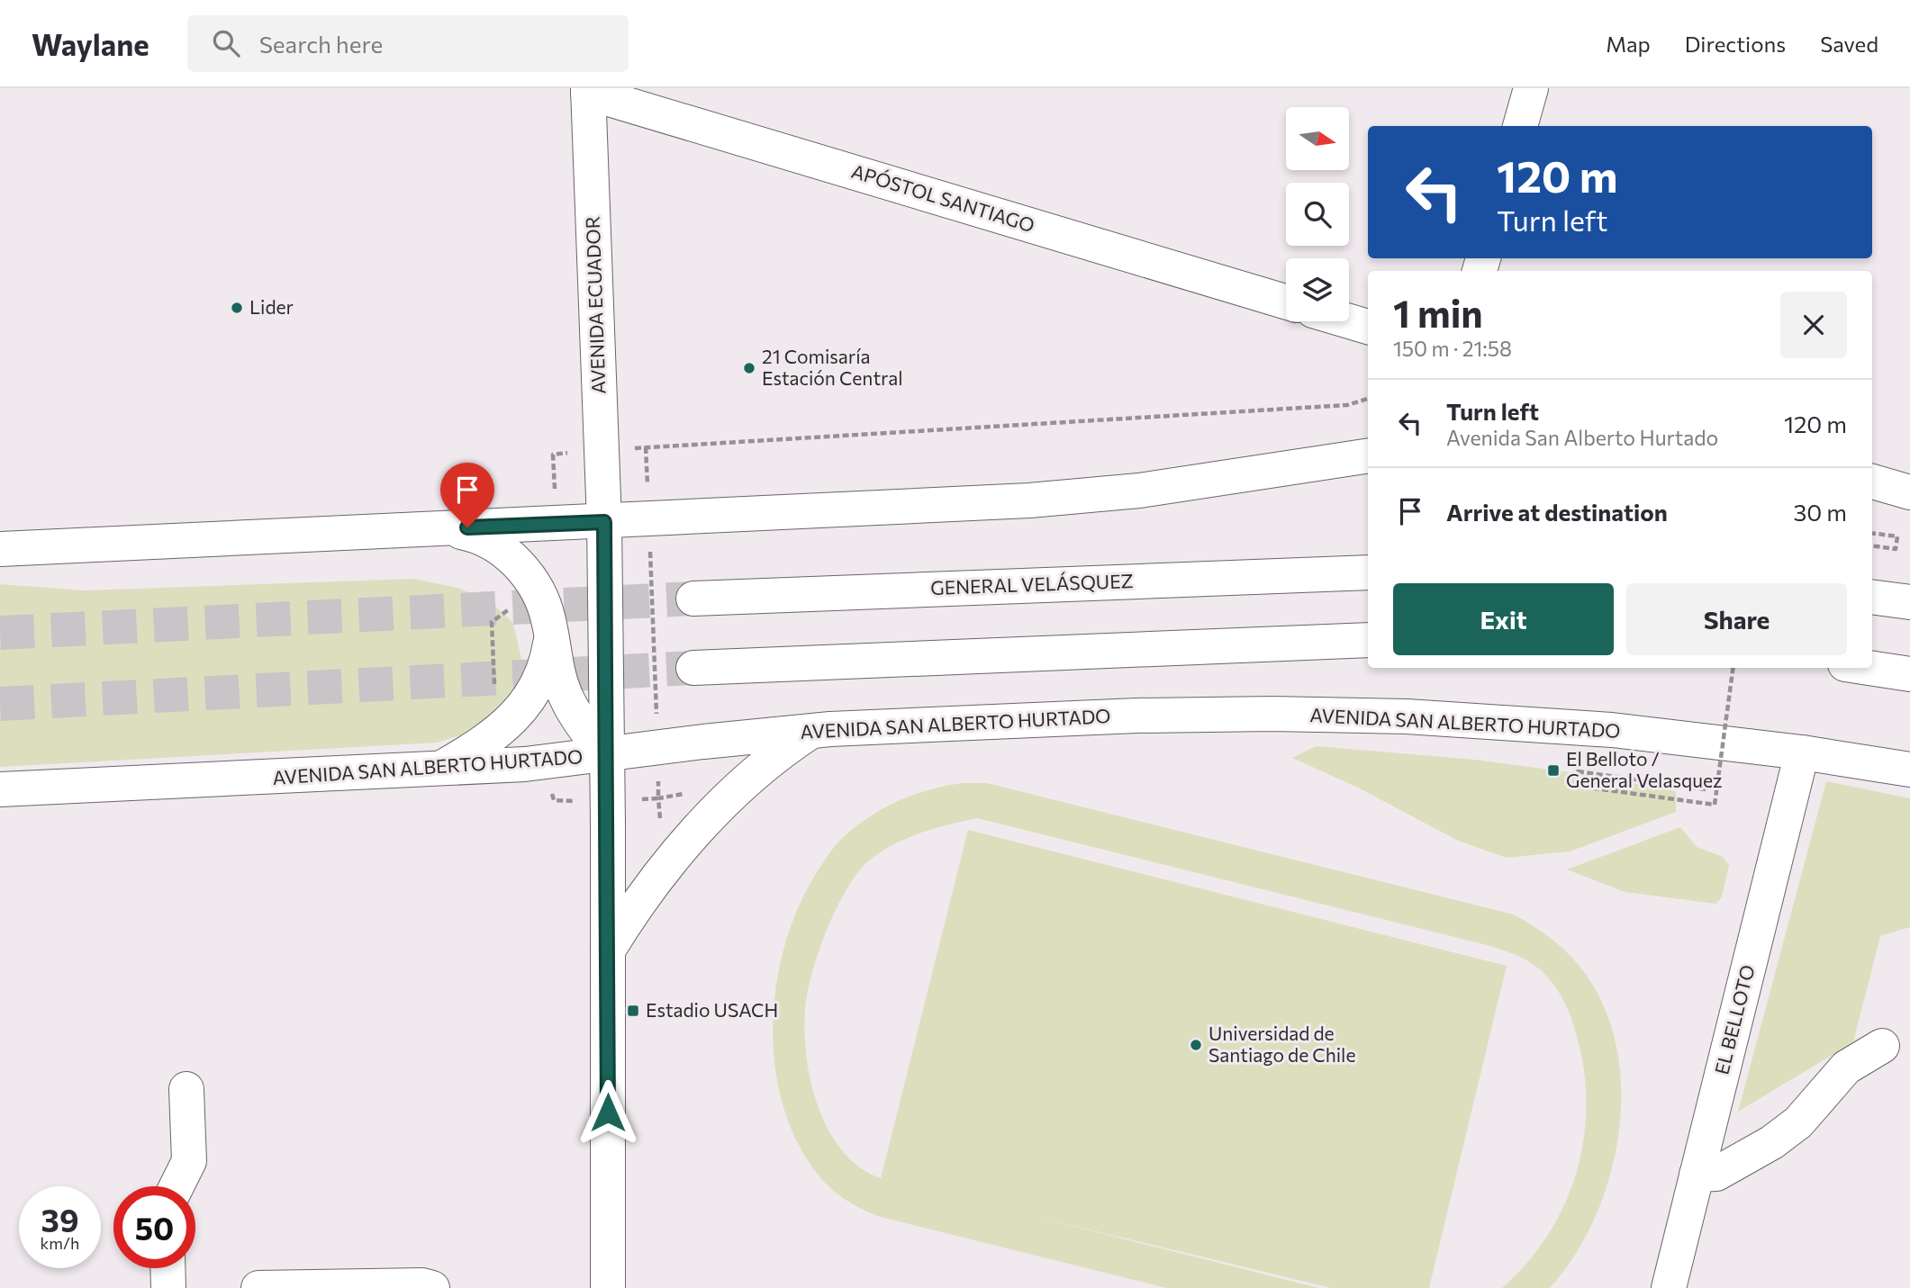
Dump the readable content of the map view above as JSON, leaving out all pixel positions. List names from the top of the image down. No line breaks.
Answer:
{"streets":{"main road":["APÓSTOL SANTIAGO","AVENIDA ECUADOR","GENERAL VELÁSQUEZ","AVENIDA SAN ALBERTO HURTADO","EL BELLOTO"]},"crossings":[["APÓSTOL SANTIAGO","AVENIDA ECUADOR"],["AVENIDA ECUADOR","AVENIDA SAN ALBERTO HURTADO"],["AVENIDA SAN ALBERTO HURTADO","EL BELLOTO"]],"places":{"other":["Lider","21 Comisaría Estación Central","Universidad de Santiago de Chile"],"transit":["El Belloto / General Velasquez","Estadio USACH"]},"north":"right","page":{"header":"Waylane","search":"Search here","nav":["Map","Directions","Saved"],"turn":["120 m","Turn left"],"heading":["1 min","150 m · 21:58"],"list":[{"name":"Turn left","note":"Avenida San Alberto Hurtado","value":"120 m"},{"name":"Arrive at destination","value":"30 m"}],"buttons":["Exit","Share"],"speed":"39 km/h","limit":"50"}}
